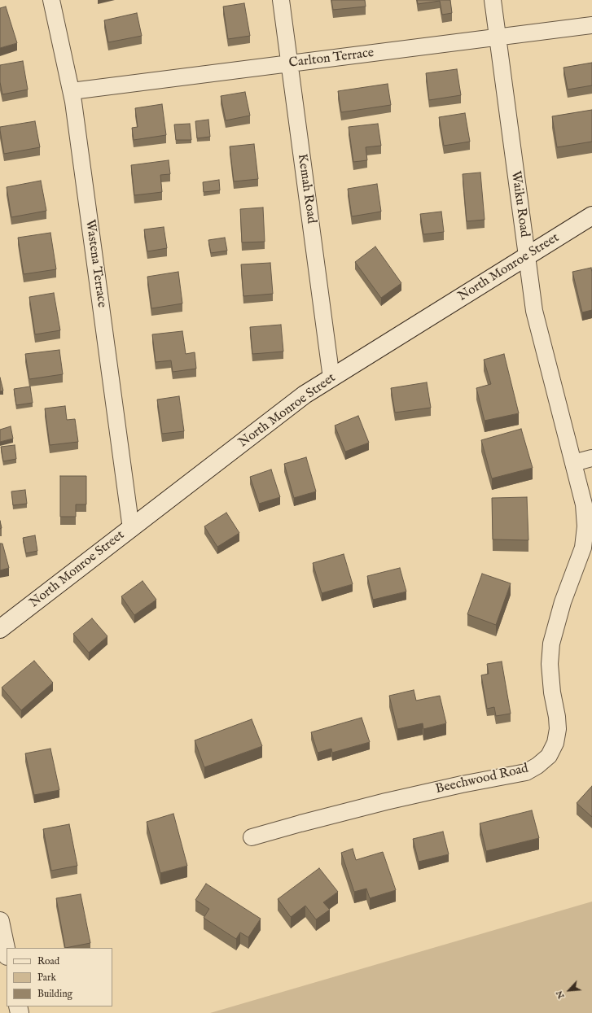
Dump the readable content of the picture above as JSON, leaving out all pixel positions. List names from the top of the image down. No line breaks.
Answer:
{"streets":{"main road":["North Monroe Street"],"street":["Carlton Terrace","Kemah Road","Waiku Road","Wastena Terrace","Beechwood Road"]},"crossings":[["Carlton Terrace","Kemah Road"],["Carlton Terrace","Waiku Road"],["Carlton Terrace","Wastena Terrace"],["Kemah Road","North Monroe Street"],["Waiku Road","North Monroe Street"],["Waiku Road","Beechwood Road"],["Wastena Terrace","North Monroe Street"]],"legend":["Road","Park","Building"],"north":"bottom left"}
